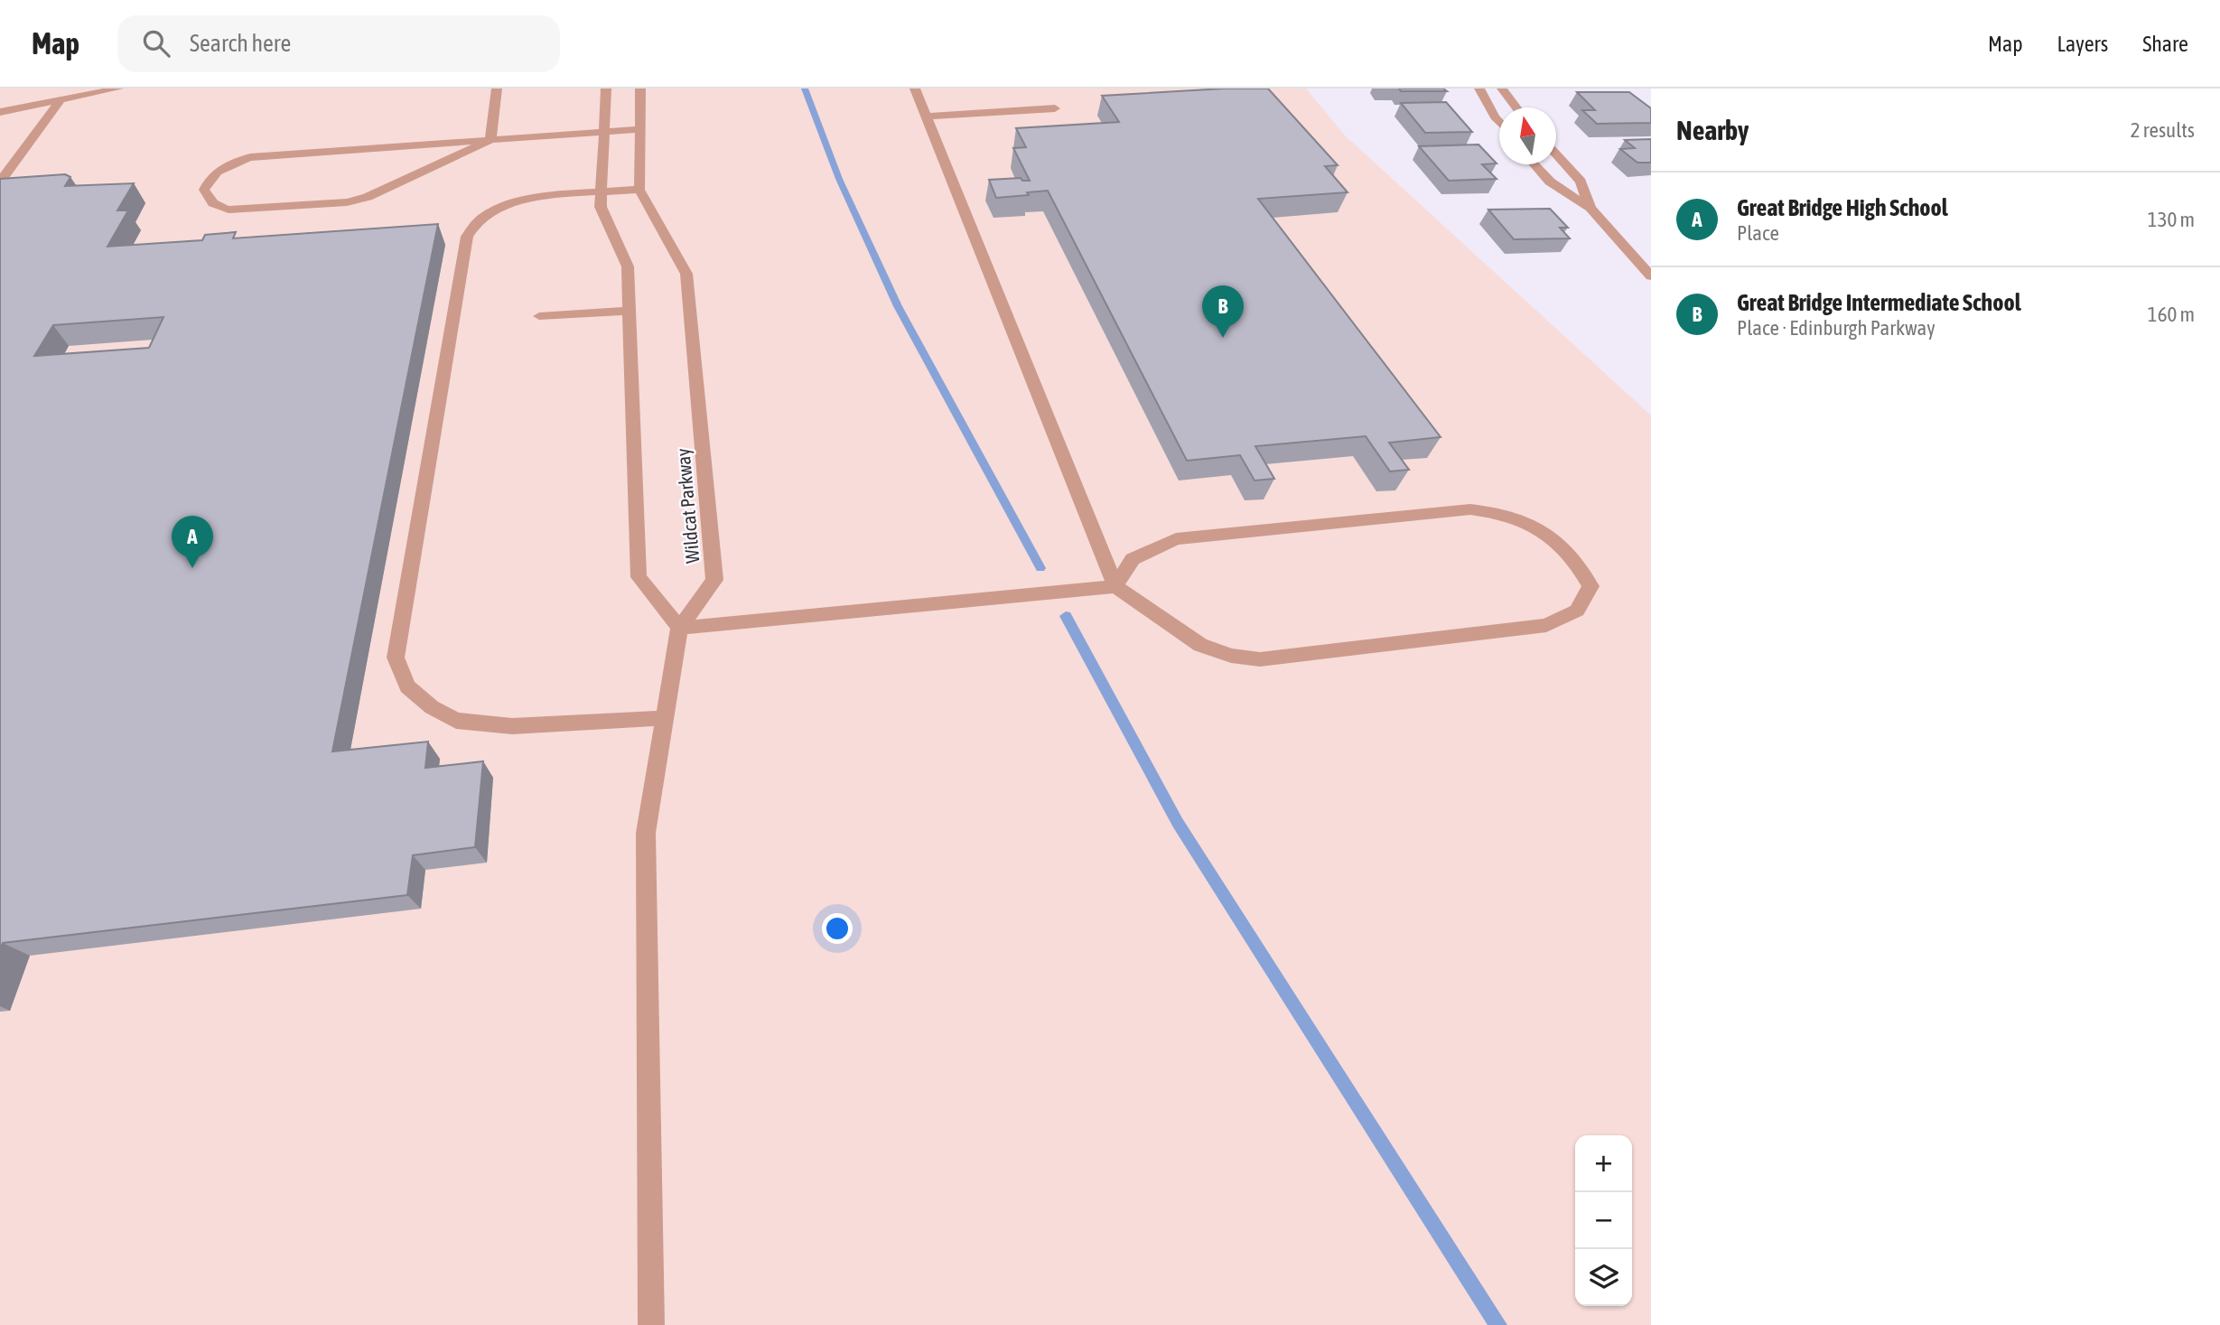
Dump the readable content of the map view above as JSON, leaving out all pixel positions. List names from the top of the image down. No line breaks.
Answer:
{"streets":{"street":["Wildcat Parkway"]},"north":"top","page":{"header":"Map","search":"Search here","nav":["Map","Layers","Share"],"heading":["Nearby","2 results"],"list":[{"mark":"A","name":"Great Bridge High School","note":"Place","value":"130 m"},{"mark":"B","name":"Great Bridge Intermediate School","note":"Place · Edinburgh Parkway","value":"160 m"}],"pins":["B","A"],"map_buttons":["+","−"]}}
